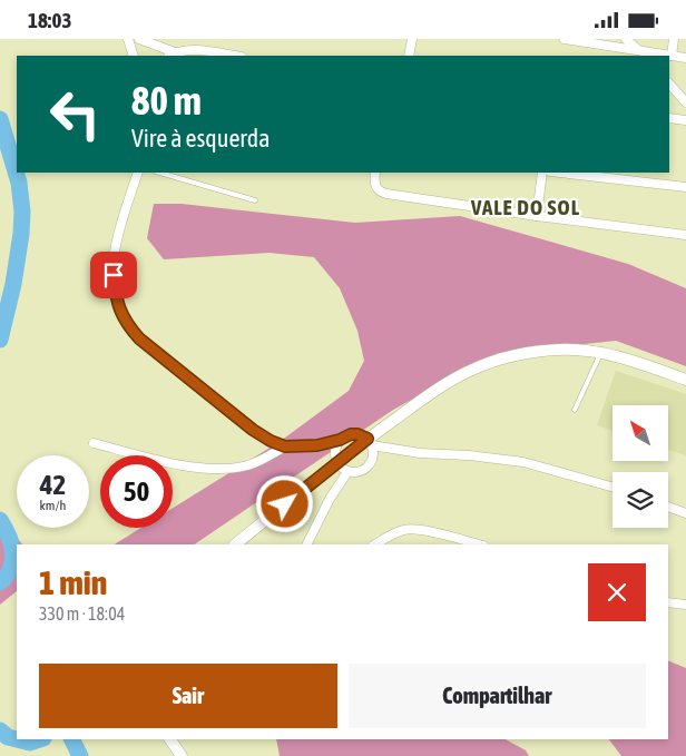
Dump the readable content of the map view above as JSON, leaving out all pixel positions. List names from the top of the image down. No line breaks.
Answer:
{"districts":["VALE DO SOL"],"north":"top left","page":{"status":"18:03","turn":["80 m","Vire à esquerda"],"speed":"42 km/h","limit":"50","heading":["1 min","330 m · 18:04"],"buttons":["Sair","Compartilhar"]}}
